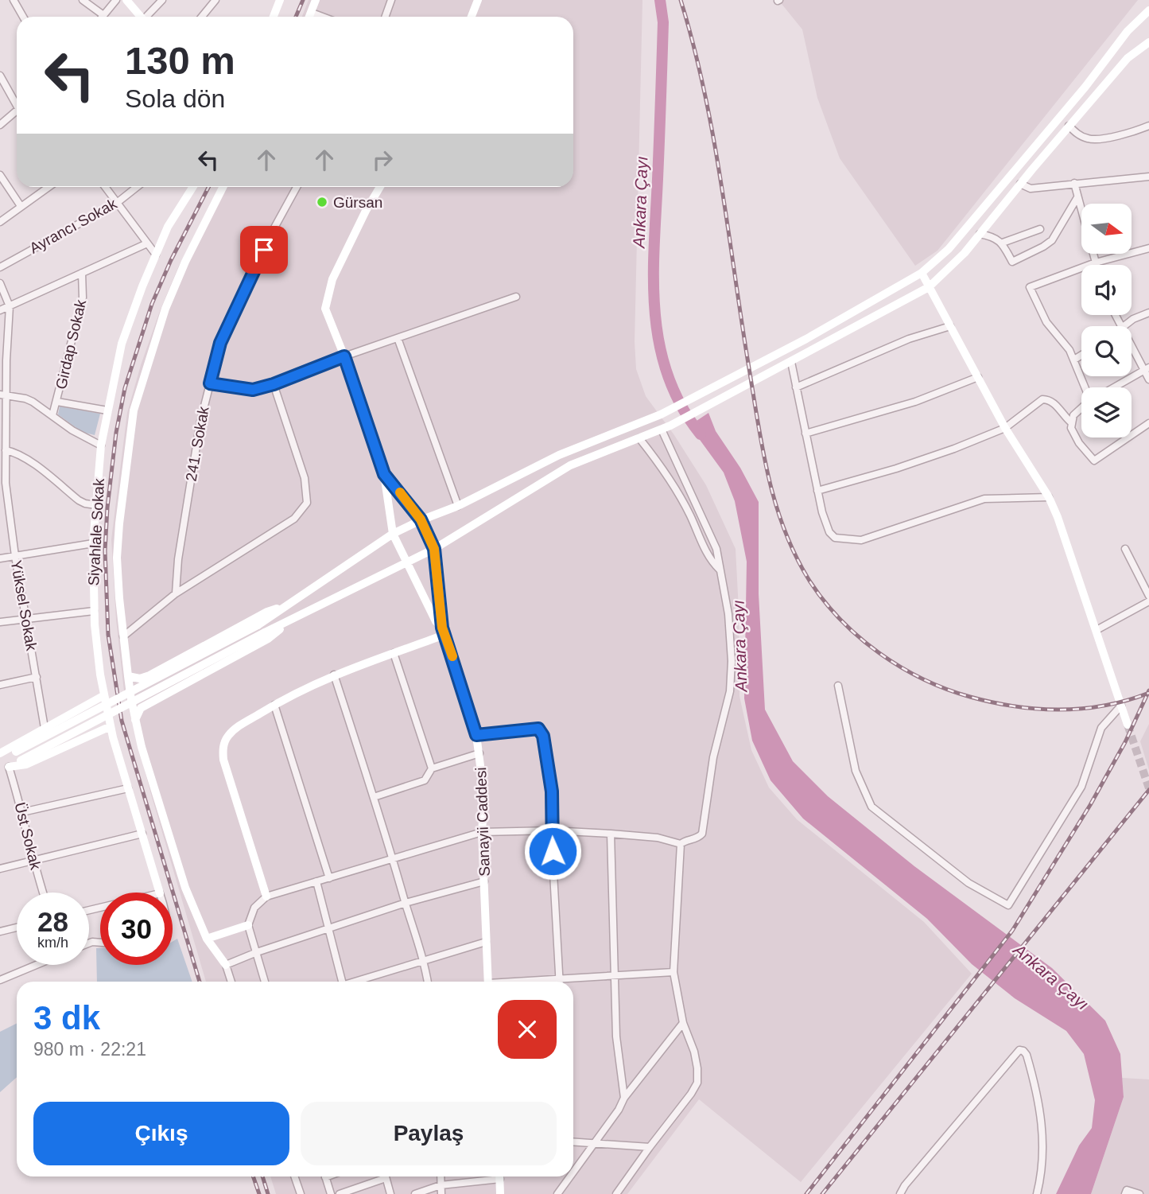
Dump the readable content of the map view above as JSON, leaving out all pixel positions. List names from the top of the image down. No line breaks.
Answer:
{"streets":{"street":["Ayrancı Sokak","Girdap Sokak","241. Sokak","Siyahlale Sokak","Yüksel Sokak","Sanayii Caddesi","Üst Sokak"]},"water":["Ankara Çayı"],"places":["Gürsan"],"north":"right","page":{"turn":["130 m","Sola dön"],"speed":"28 km/h","limit":"30","heading":["3 dk","980 m · 22:21"],"buttons":["Çıkış","Paylaş"]}}
